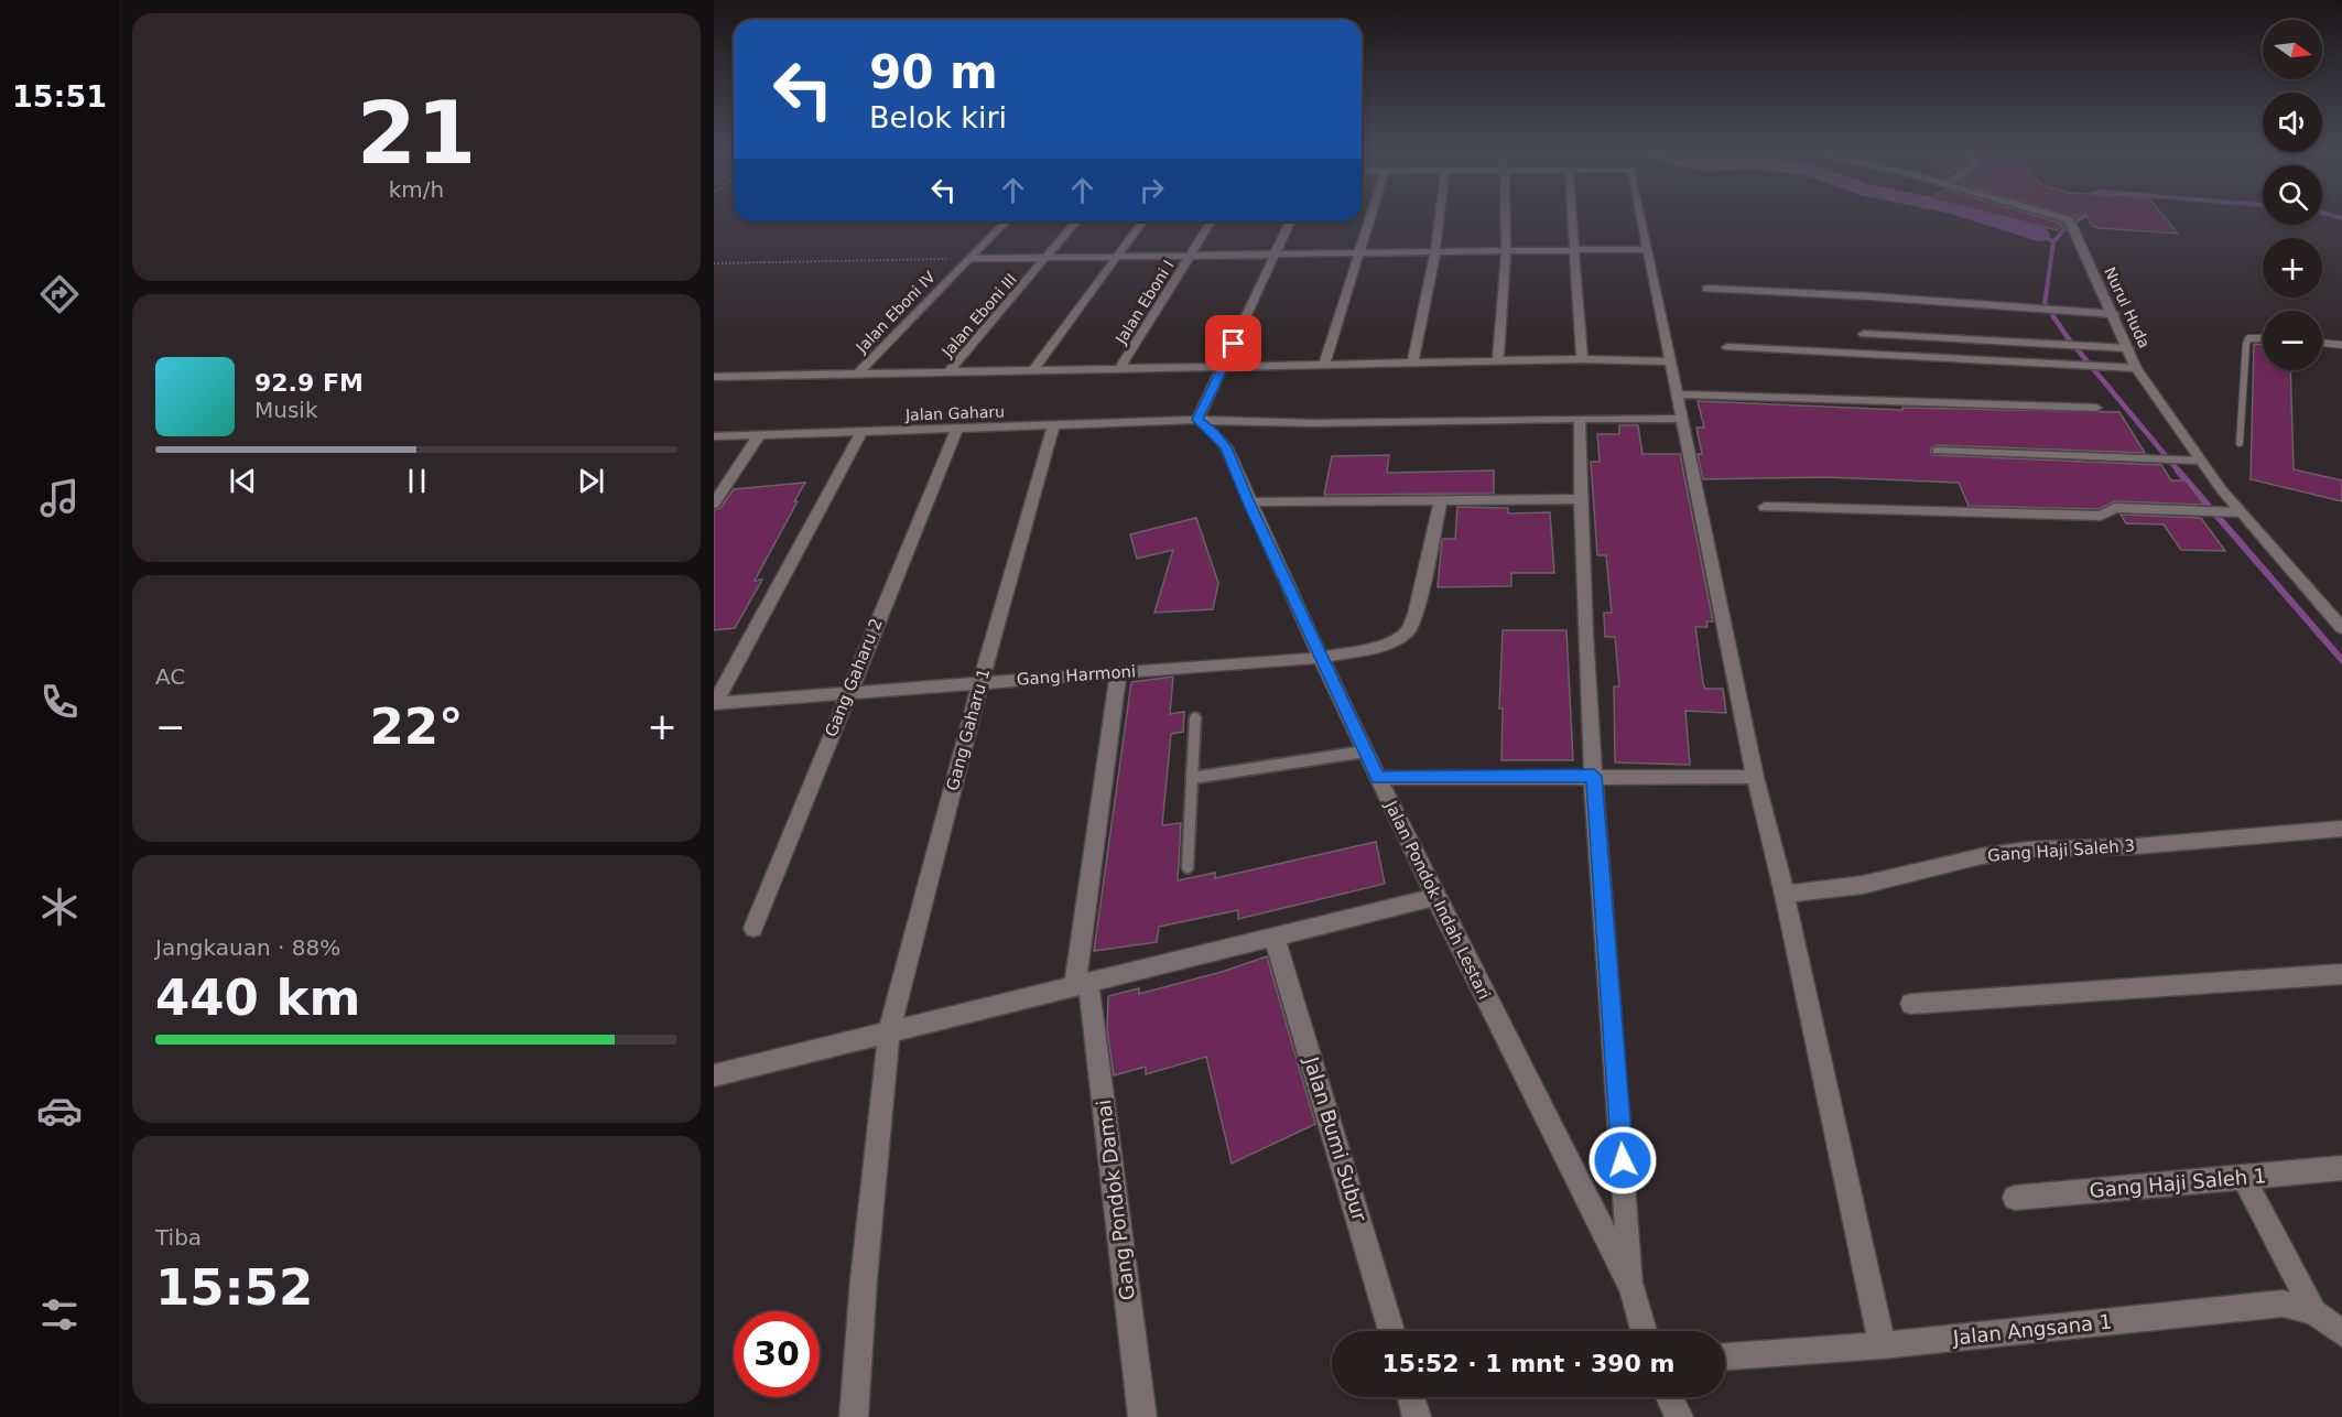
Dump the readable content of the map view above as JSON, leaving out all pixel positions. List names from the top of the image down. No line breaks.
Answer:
{"streets":{"street":["Jalan Eboni I","Nurul Huda","Jalan Eboni IV","Jalan Eboni III","Jalan Gaharu","Gang Harmoni","Gang Gaharu 2","Gang Gaharu 1","Gang Haji Saleh 3","Jalan Pondok Indah Lestari","Jalan Bumi Subur","Gang Haji Saleh 1","Gang Pondok Damai","Jalan Angsana 1"]},"crossings":[["Jalan Gaharu","Gang Gaharu 2"],["Jalan Gaharu","Gang Gaharu 1"],["Jalan Gaharu","Jalan Pondok Indah Lestari"],["Gang Harmoni","Gang Gaharu 2"],["Gang Harmoni","Gang Gaharu 1"],["Gang Harmoni","Jalan Pondok Indah Lestari"],["Gang Harmoni","Gang Pondok Damai"]],"north":"right","page":{"tabs":"15:51","tile":[["21","km/h"],"AC",["Jangkauan · 88%","440 km"],["Tiba","15:52"]],"map_buttons":["+","−"],"turn":["90 m","Belok kiri"],"song":["92.9 FM","Musik"],"heat":["−","22°","+"],"limit":"30","trip":"15:52 · 1 mnt · 390 m"}}
